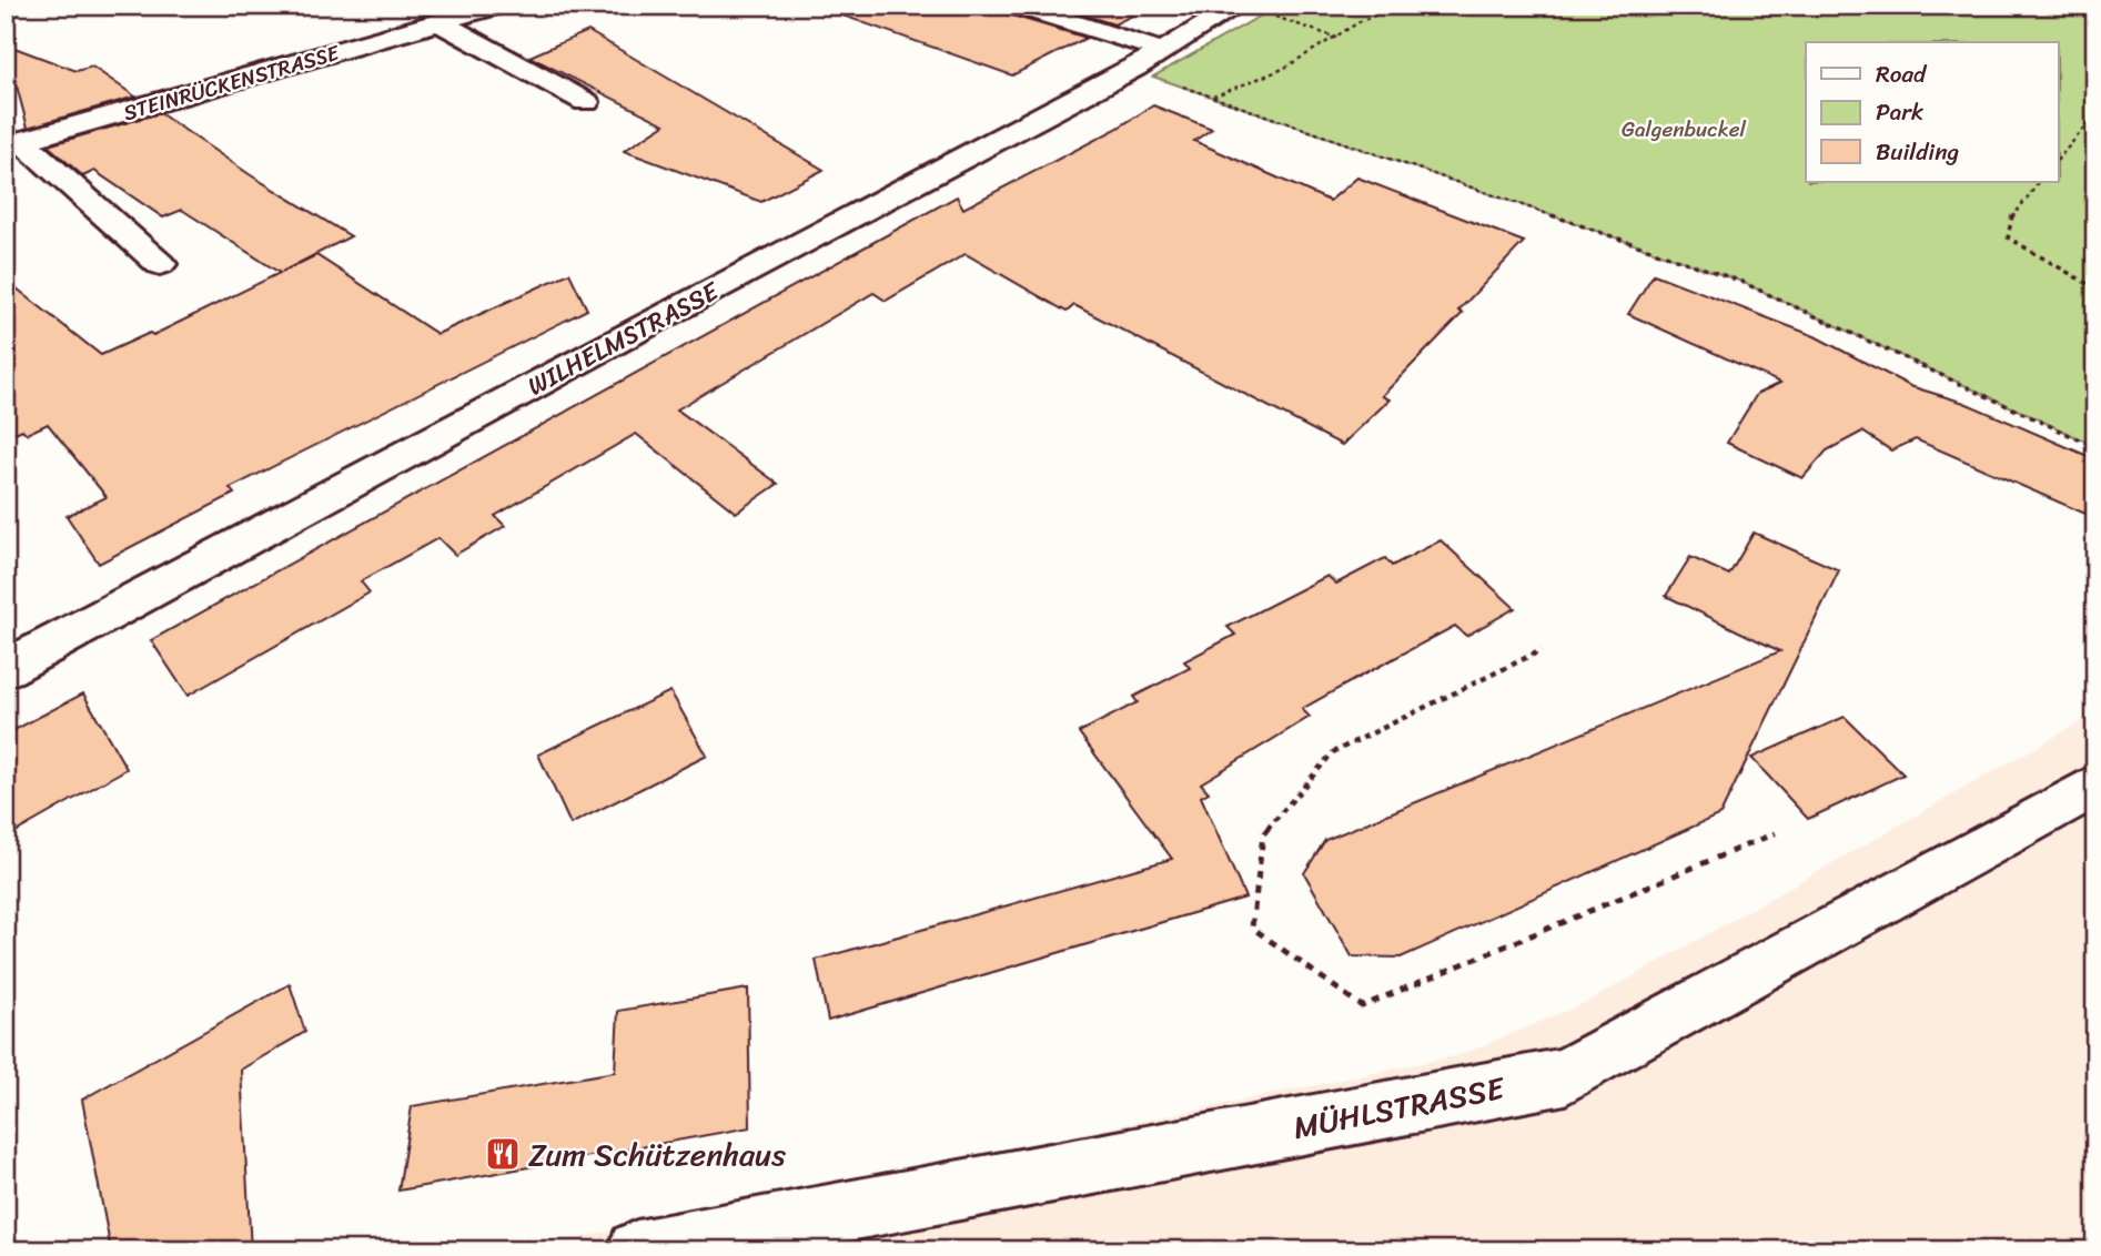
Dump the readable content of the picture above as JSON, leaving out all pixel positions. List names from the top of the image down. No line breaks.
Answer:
{"streets":{"street":["STEINRÜCKENSTRASSE","WILHELMSTRASSE","MÜHLSTRASSE"]},"parks":["Galgenbuckel"],"places":{"restaurant":["Zum Schützenhaus"]},"legend":["Road","Park","Building"]}
